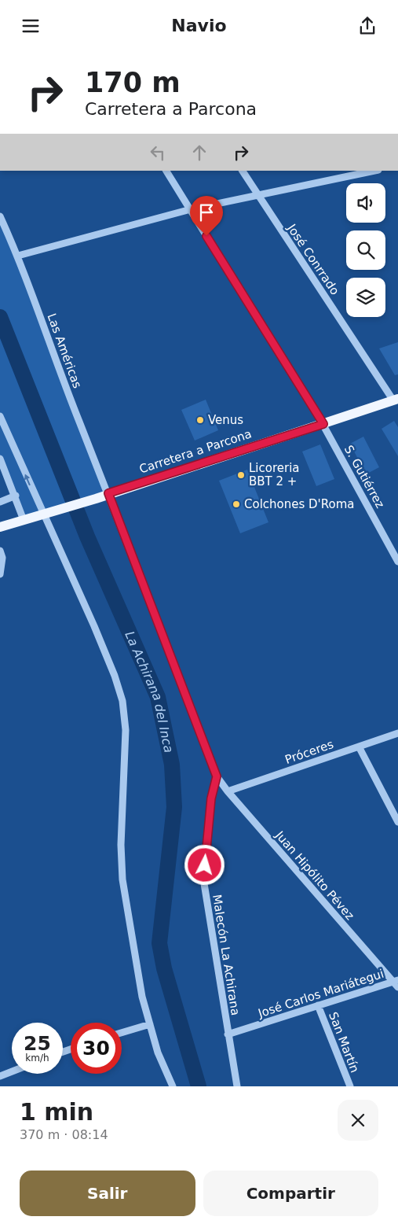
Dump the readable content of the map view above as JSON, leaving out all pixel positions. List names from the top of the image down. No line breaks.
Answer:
{"streets":{"main road":["Carretera a Parcona"],"street":["José Conrrado","Las Américas","S. Gutiérrez","Próceres","Juan Hipólito Pévez","Malecón La Achirana","José Carlos Mariátegui","San Martín"]},"crossings":[["José Conrrado","Carretera a Parcona"],["Las Américas","Carretera a Parcona"],["Carretera a Parcona","S. Gutiérrez"],["Próceres","Juan Hipólito Pévez"],["Juan Hipólito Pévez","Malecón La Achirana"],["Juan Hipólito Pévez","José Carlos Mariátegui"],["Malecón La Achirana","José Carlos Mariátegui"],["José Carlos Mariátegui","San Martín"]],"water":["La Achirana del Inca"],"places":["Venus","Licoreria BBT 2 +","Colchones D'Roma"],"page":{"header":"Navio","turn":["170 m","Carretera a Parcona"],"speed":"25 km/h","limit":"30","heading":["1 min","370 m · 08:14"],"buttons":["Salir","Compartir"]}}
